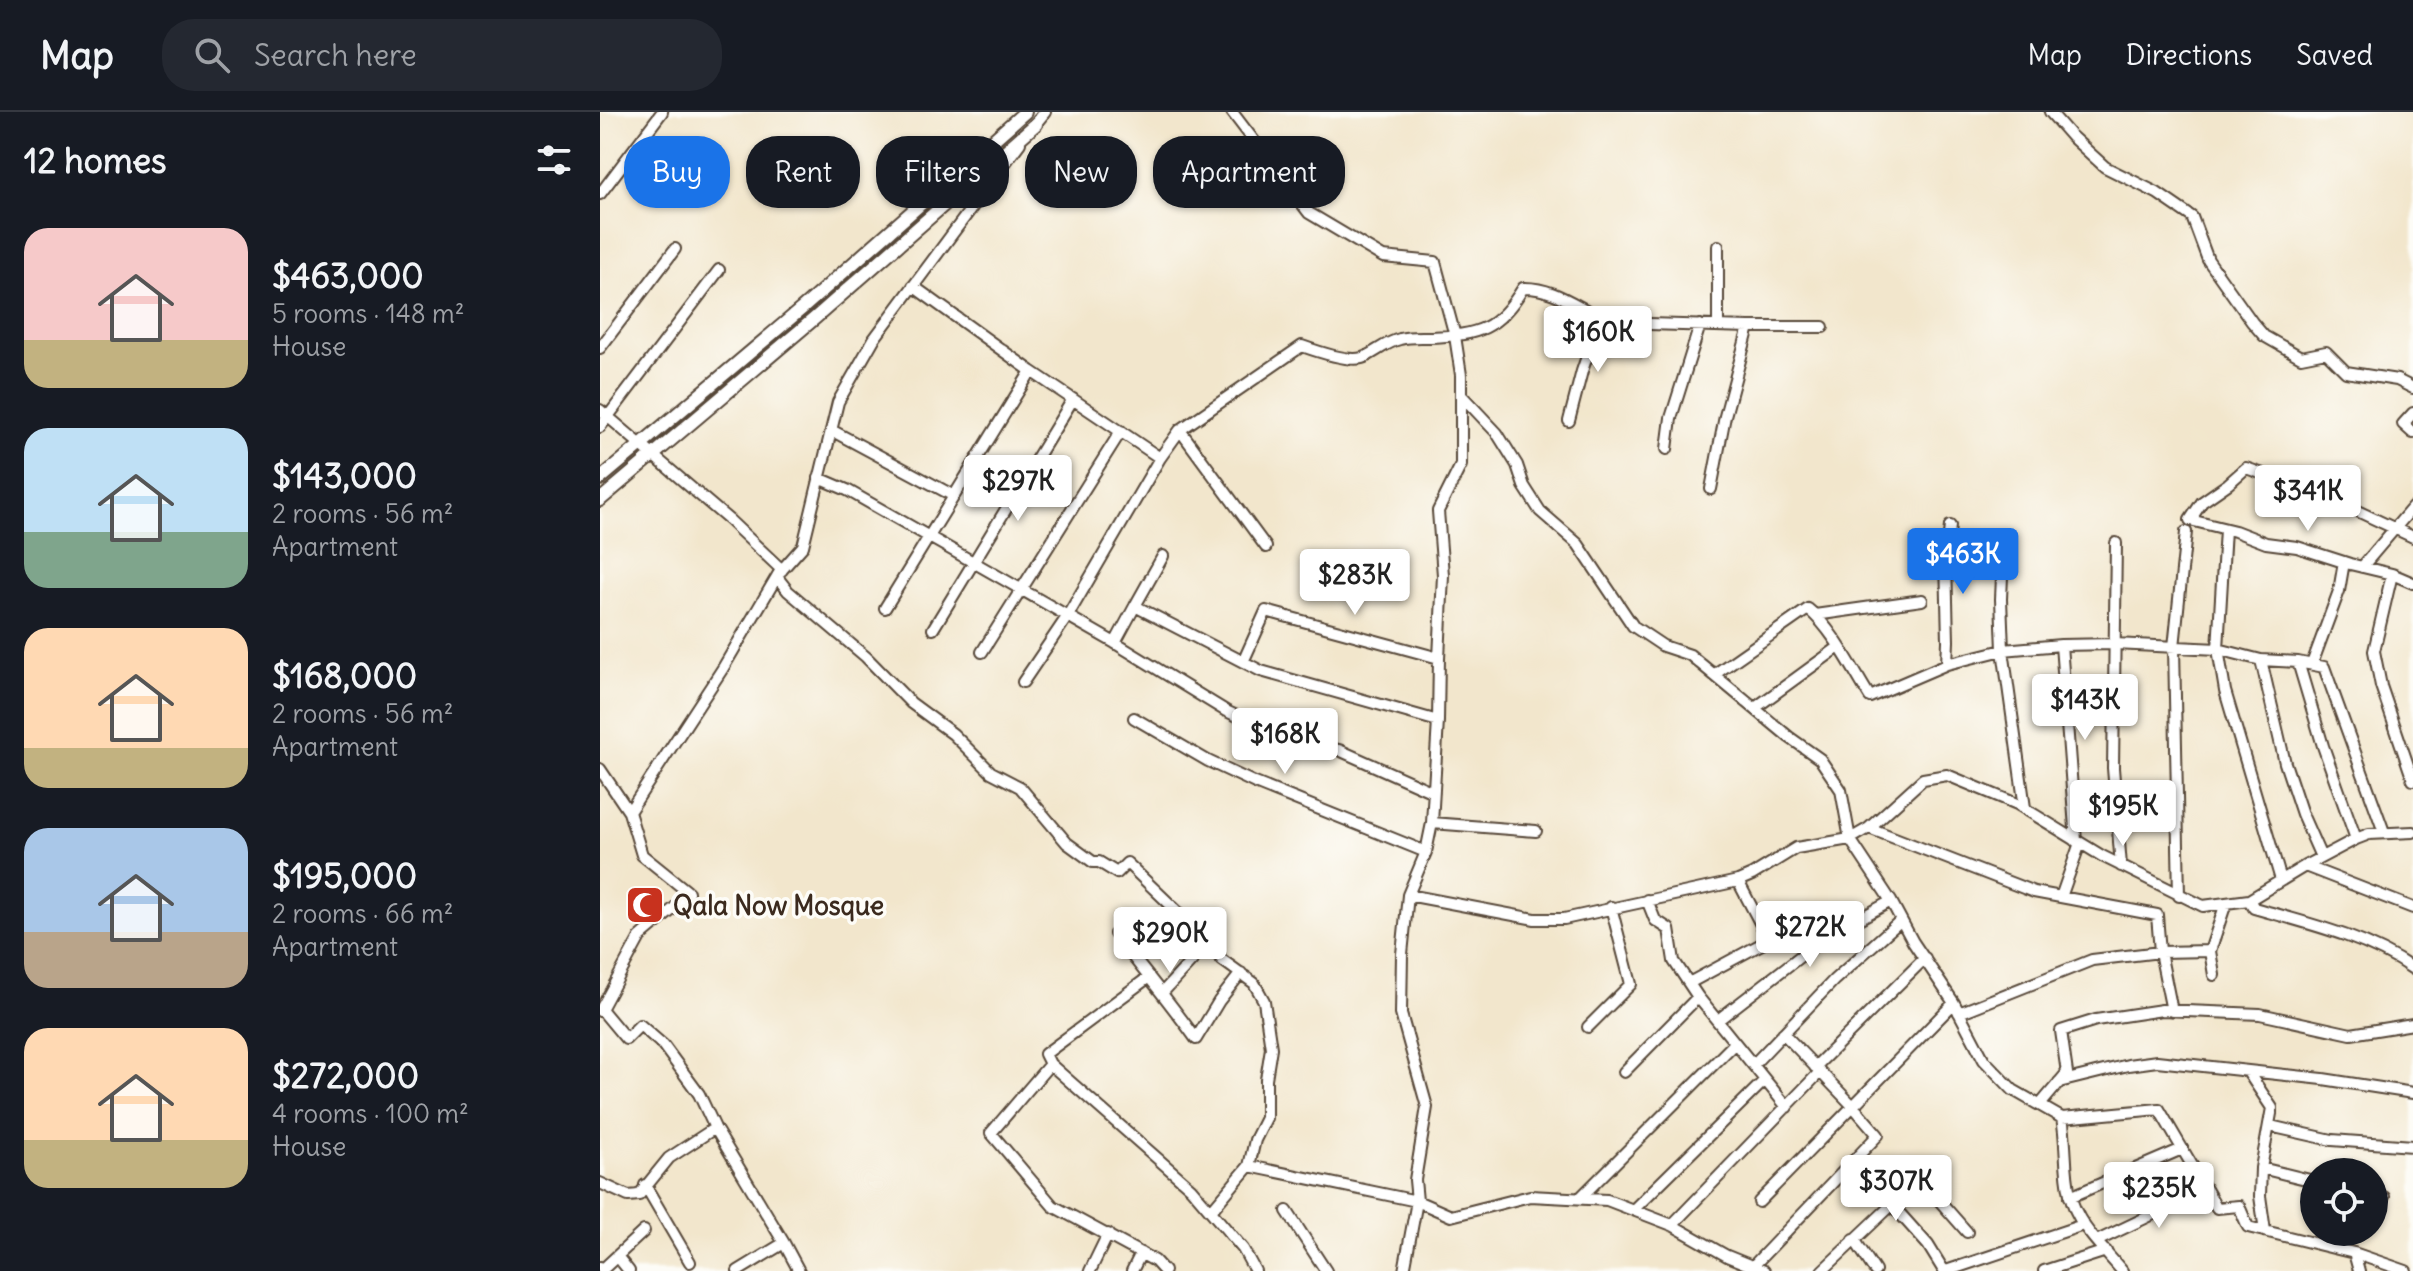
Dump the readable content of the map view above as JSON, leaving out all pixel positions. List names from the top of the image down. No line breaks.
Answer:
{"places":{"mosque":["Qala Now Mosque"]},"page":{"header":"Map","search":"Search here","nav":["Map","Directions","Saved"],"heading":"12 homes","chip":["Buy","Rent","Filters","New","Apartment"],"list":[{"name":"$463,000","note":"5 rooms · 148 m² · House"},{"name":"$143,000","note":"2 rooms · 56 m² · Apartment"},{"name":"$168,000","note":"2 rooms · 56 m² · Apartment"},{"name":"$195,000","note":"2 rooms · 66 m² · Apartment"},{"name":"$272,000","note":"4 rooms · 100 m² · House"}],"price":["$160K","$297K","$341K","$463K","$283K","$143K","$168K","$195K","$272K","$290K","$307K","$235K"]}}
